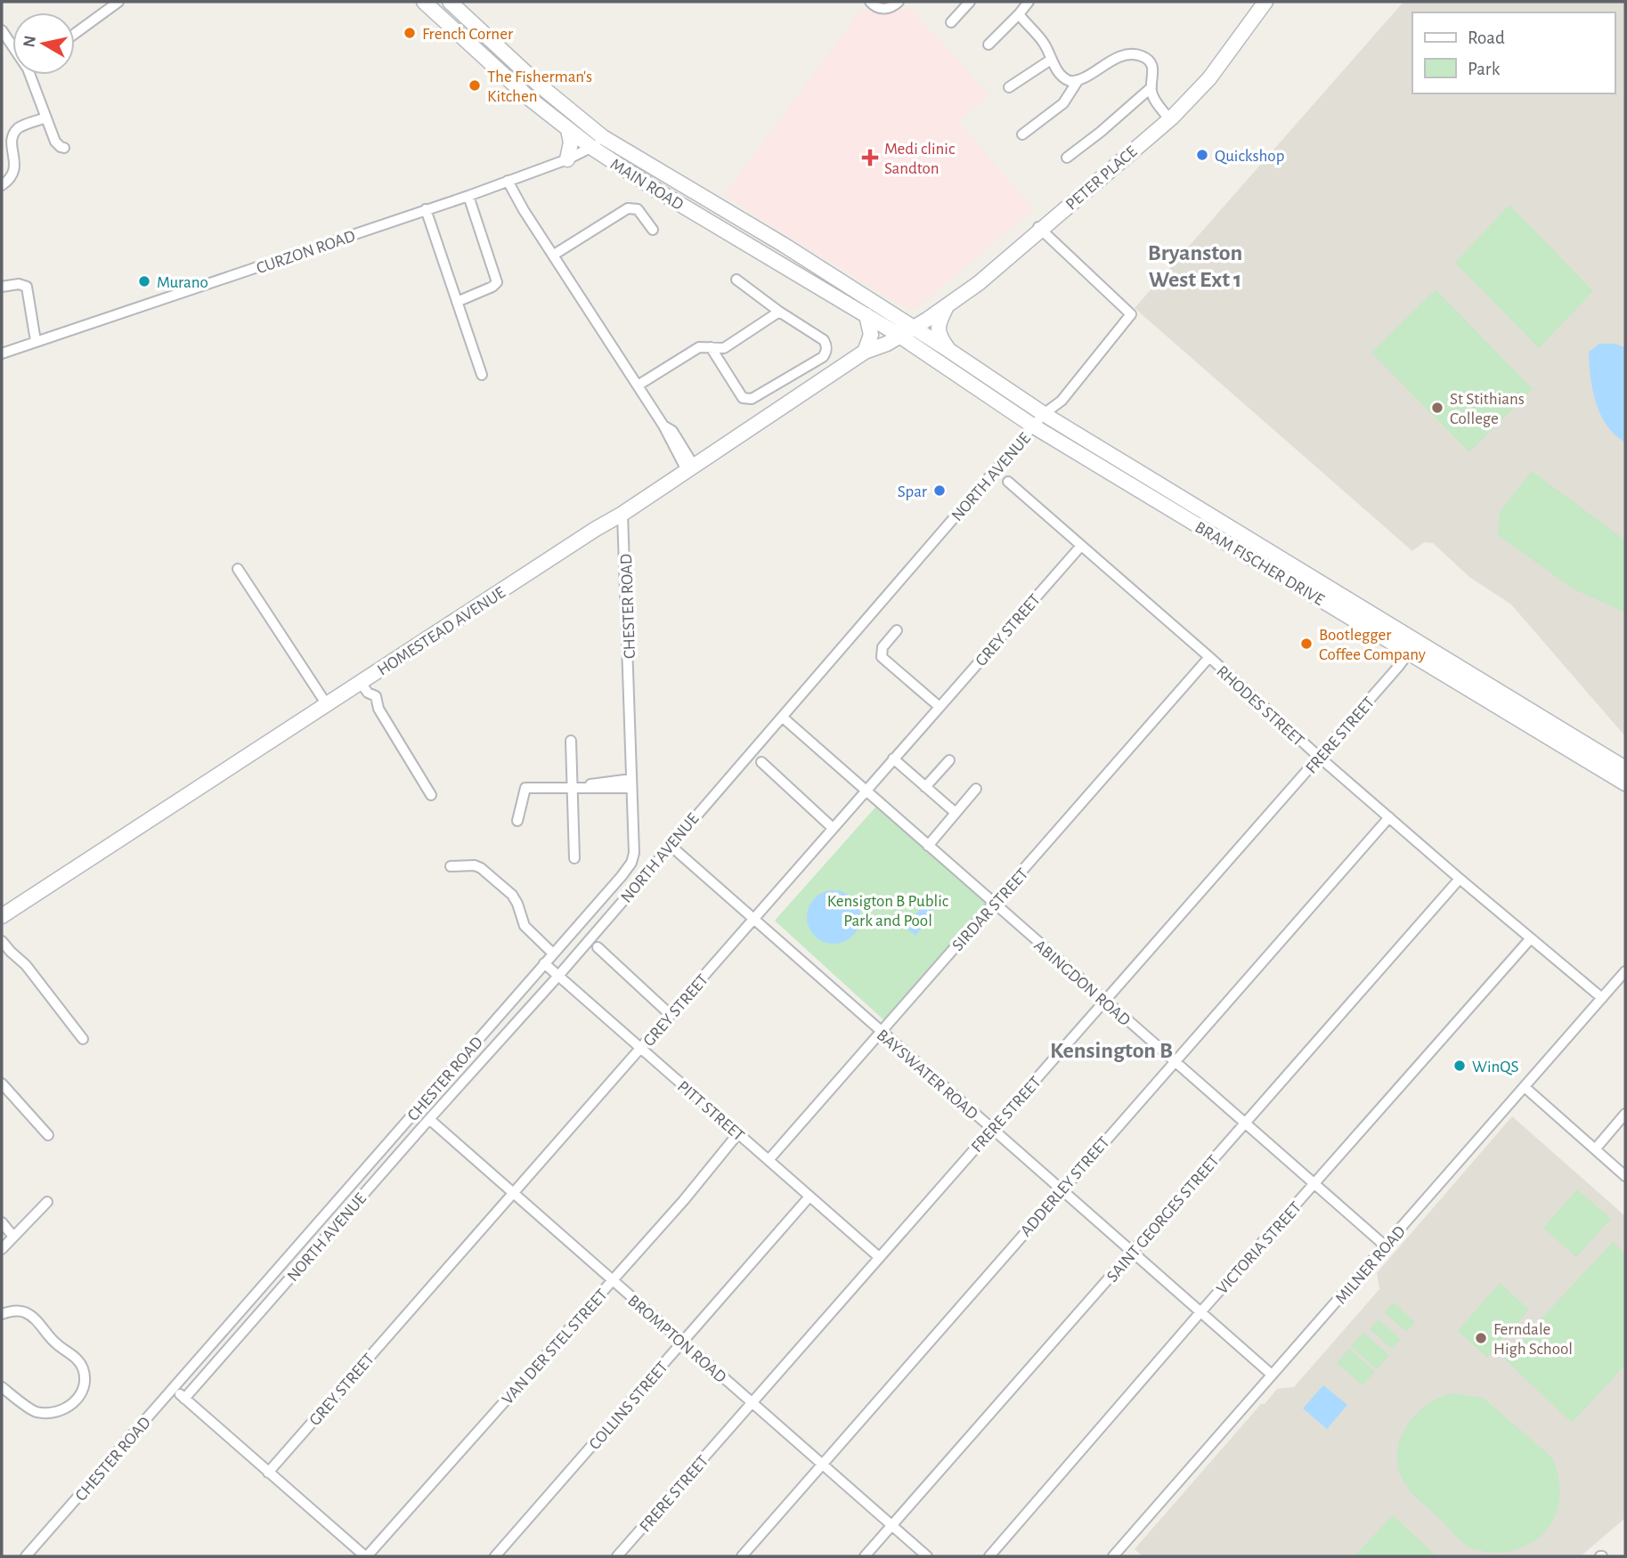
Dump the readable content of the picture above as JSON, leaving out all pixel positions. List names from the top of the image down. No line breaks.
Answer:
{"streets":{"main road":["PETER PLACE","MAIN ROAD","BRAM FISCHER DRIVE","HOMESTEAD AVENUE"],"street":["CURZON ROAD","NORTH AVENUE","CHESTER ROAD","GREY STREET","RHODES STREET","FRERE STREET","SIRDAR STREET","ABINGDON ROAD","BAYSWATER ROAD","PITT STREET","ADDERLEY STREET","SAINT GEORGES STREET","VICTORIA STREET","MILNER ROAD","BROMPTON ROAD","VAN DER STEL STREET","COLLINS STREET"]},"crossings":[["PETER PLACE","MAIN ROAD"],["PETER PLACE","NORTH AVENUE"],["PETER PLACE","BRAM FISCHER DRIVE"],["PETER PLACE","HOMESTEAD AVENUE"],["MAIN ROAD","CURZON ROAD"],["MAIN ROAD","BRAM FISCHER DRIVE"],["MAIN ROAD","HOMESTEAD AVENUE"],["NORTH AVENUE","BRAM FISCHER DRIVE"],["NORTH AVENUE","ABINGDON ROAD"],["NORTH AVENUE","BAYSWATER ROAD"],["NORTH AVENUE","PITT STREET"],["NORTH AVENUE","BROMPTON ROAD"],["BRAM FISCHER DRIVE","HOMESTEAD AVENUE"],["BRAM FISCHER DRIVE","FRERE STREET"],["CHESTER ROAD","HOMESTEAD AVENUE"],["CHESTER ROAD","PITT STREET"],["GREY STREET","RHODES STREET"],["GREY STREET","ABINGDON ROAD"],["GREY STREET","BAYSWATER ROAD"],["GREY STREET","PITT STREET"],["GREY STREET","BROMPTON ROAD"],["RHODES STREET","FRERE STREET"],["RHODES STREET","SIRDAR STREET"],["RHODES STREET","ADDERLEY STREET"],["RHODES STREET","SAINT GEORGES STREET"],["RHODES STREET","VICTORIA STREET"],["RHODES STREET","MILNER ROAD"],["FRERE STREET","ABINGDON ROAD"],["FRERE STREET","BAYSWATER ROAD"],["FRERE STREET","PITT STREET"],["FRERE STREET","BROMPTON ROAD"],["SIRDAR STREET","ABINGDON ROAD"],["SIRDAR STREET","BAYSWATER ROAD"],["SIRDAR STREET","PITT STREET"],["ABINGDON ROAD","ADDERLEY STREET"],["ABINGDON ROAD","SAINT GEORGES STREET"],["ABINGDON ROAD","VICTORIA STREET"],["ABINGDON ROAD","MILNER ROAD"],["BAYSWATER ROAD","ADDERLEY STREET"],["BAYSWATER ROAD","SAINT GEORGES STREET"],["BAYSWATER ROAD","VICTORIA STREET"],["BAYSWATER ROAD","MILNER ROAD"],["PITT STREET","VAN DER STEL STREET"],["PITT STREET","COLLINS STREET"],["ADDERLEY STREET","BROMPTON ROAD"],["SAINT GEORGES STREET","BROMPTON ROAD"],["BROMPTON ROAD","VAN DER STEL STREET"],["BROMPTON ROAD","COLLINS STREET"]],"districts":["Bryanston West Ext 1","Kensington B"],"parks":["Kensigton B Public Park and Pool"],"places":{"other":["French Corner","The Fisherman's Kitchen","Quickshop","Murano","St Stithians College","Spar","Bootlegger Coffee Company","WinQS","Ferndale High School"],"health":["Medi clinic Sandton"]},"legend":["Road","Park"],"north":"left"}
